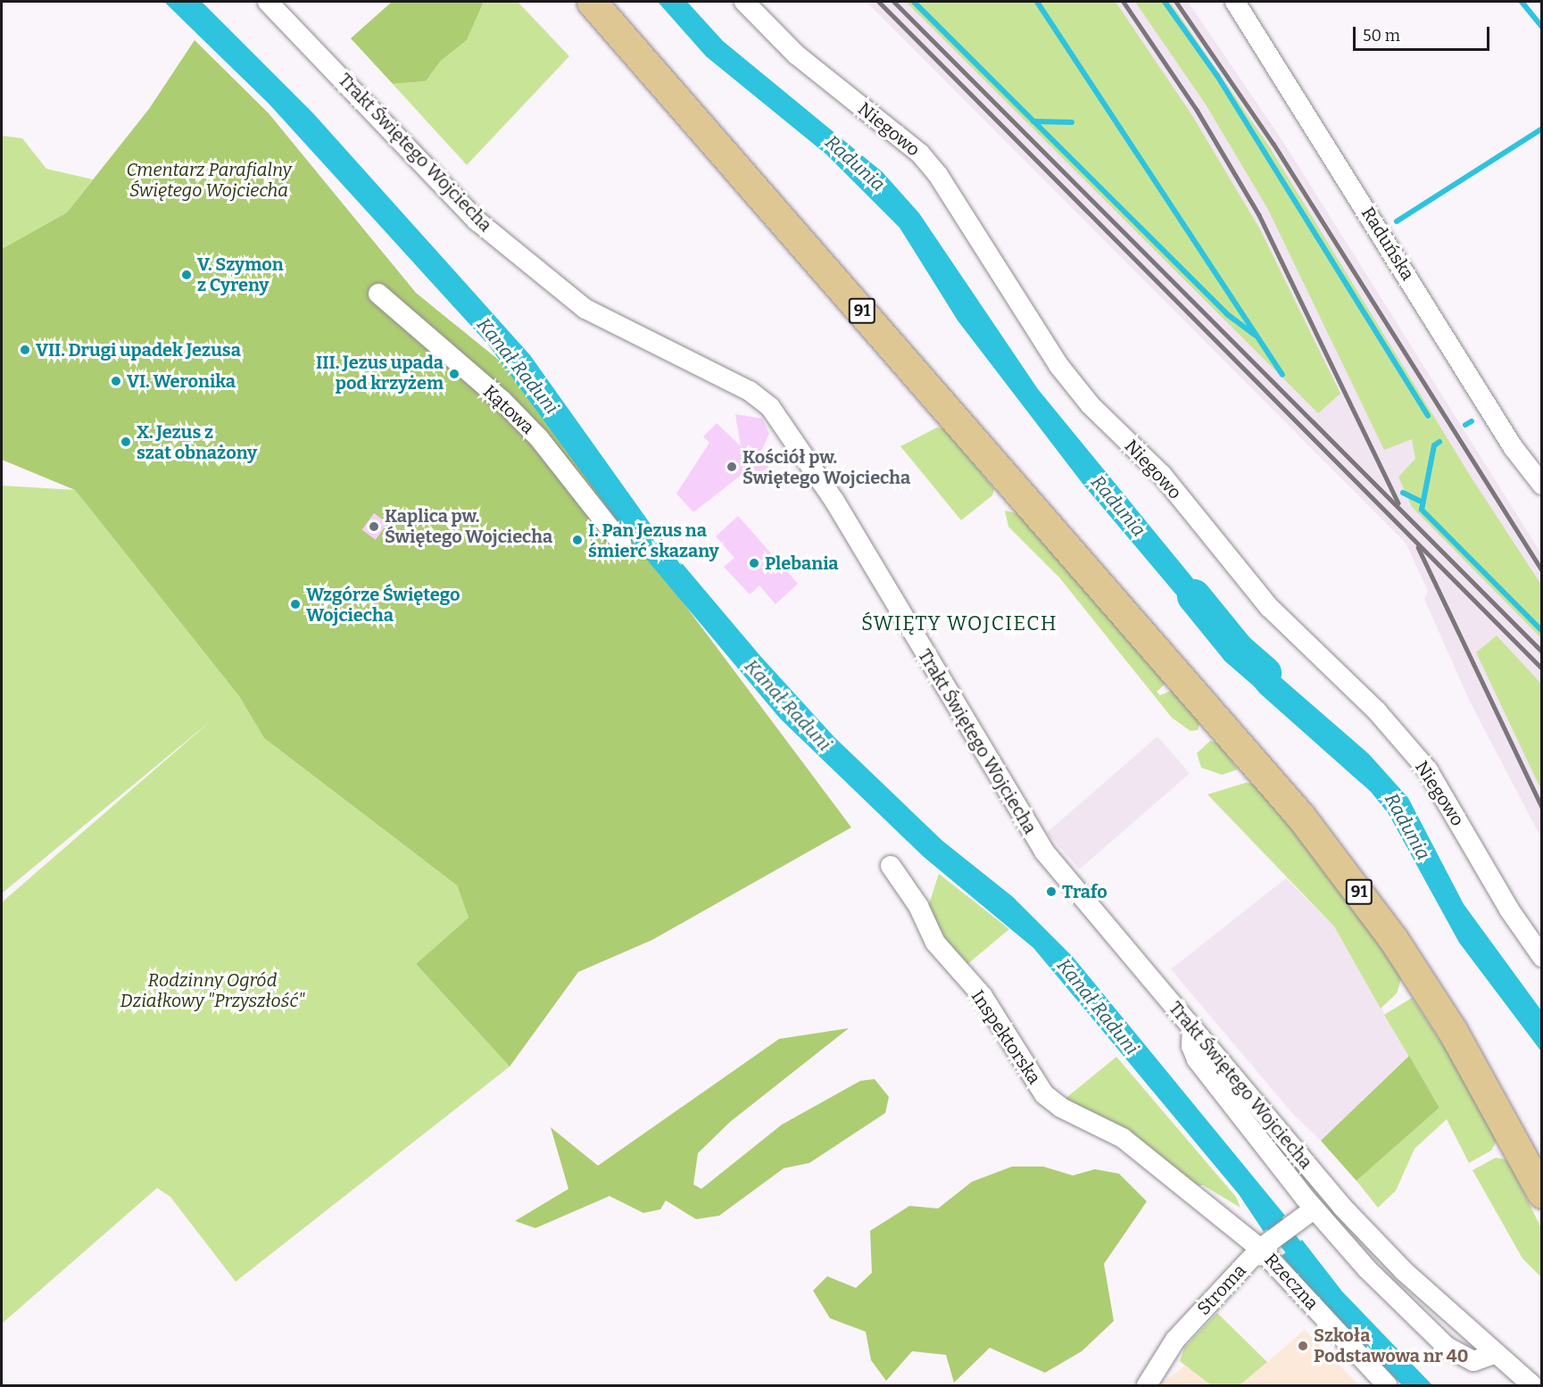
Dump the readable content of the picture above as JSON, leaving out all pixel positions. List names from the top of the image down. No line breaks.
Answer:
{"streets":{"main road":["91"],"street":["Niegowo","Trakt Świętego Wojciecha","Raduńska","Kątowa","Inspektorska","Rzeczna","Stroma"]},"crossings":[["Inspektorska","Rzeczna"],["Inspektorska","Stroma"],["Rzeczna","Stroma"]],"districts":["ŚWIĘTY WOJCIECH"],"water":["Radunia","Kanał Raduni"],"parks":["Cmentarz Parafialny Świętego Wojciecha","Rodzinny Ogród Działkowy \"Przyszłość\""],"places":["V. Szymon z Cyreny","VII. Drugi upadek Jezusa","III. Jezus upada pod krzyżem","VI. Weronika","X. Jezus z szat obnażony","Kościół pw. Świętego Wojciecha","Kaplica pw. Świętego Wojciecha","I. Pan Jezus na śmierć skazany","Plebania","Wzgórze Świętego Wojciecha","Trafo","Szkoła Podstawowa nr 40"],"scale_bar":"50 m"}
